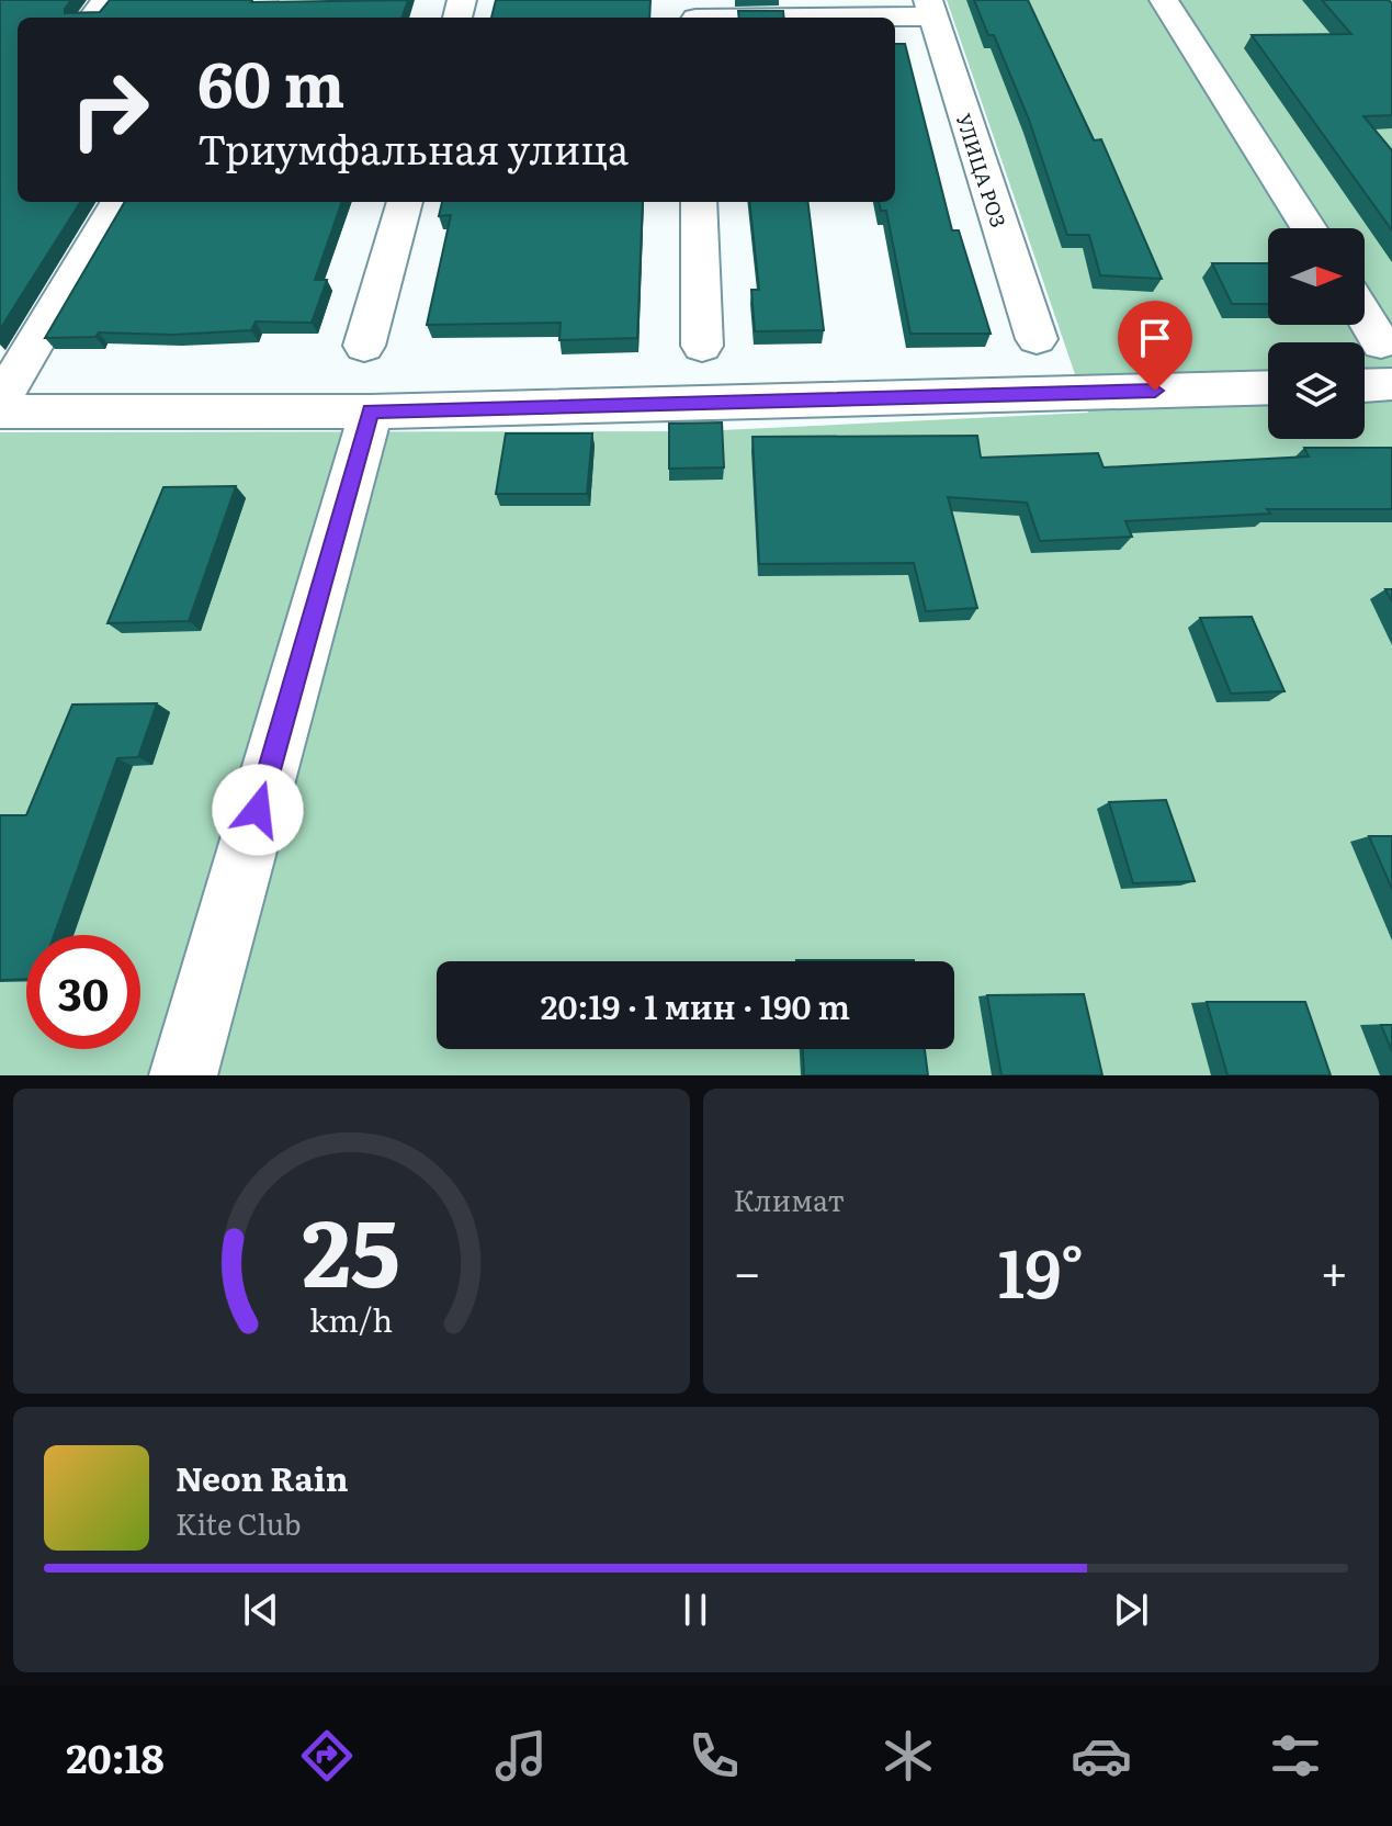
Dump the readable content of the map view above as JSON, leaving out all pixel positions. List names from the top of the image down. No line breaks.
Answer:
{"streets":{"street":["УЛИЦА РОЗ"]},"north":"right","page":{"turn":["60 m","Триумфальная улица"],"limit":"30","trip":"20:19 · 1 мин · 190 m","tile":"Климат","heat":["−","19°","+"],"song":["Neon Rain","Kite Club"],"tabs":"20:18","gauge":["25","km/h"]}}
